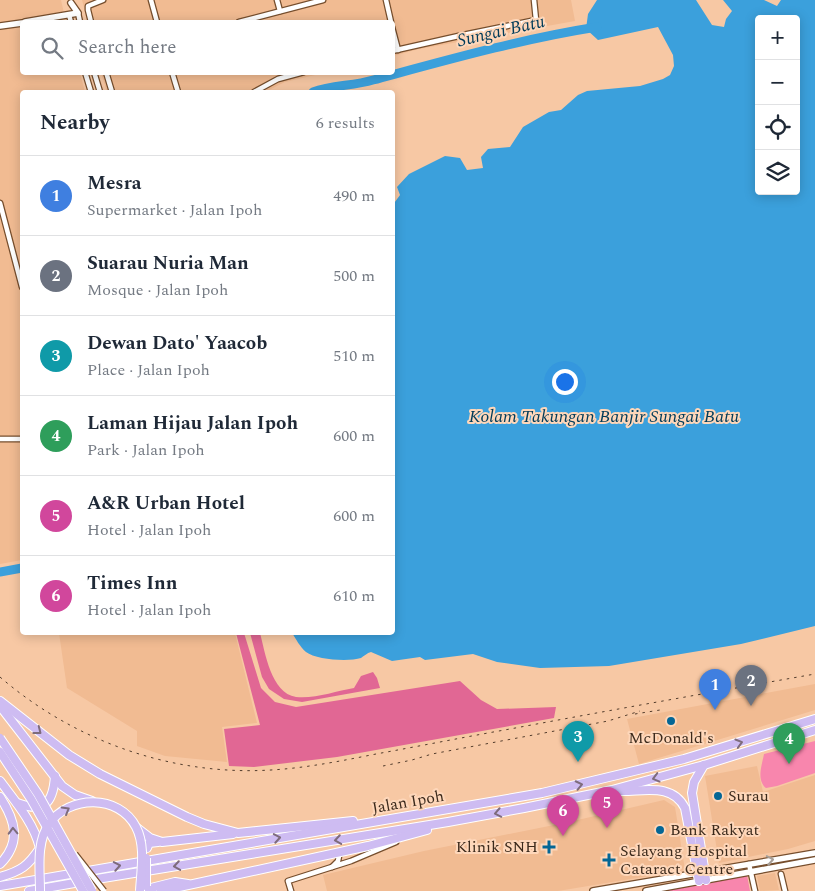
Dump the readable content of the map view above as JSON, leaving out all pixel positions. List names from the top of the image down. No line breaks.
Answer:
{"streets":{"highway":["Jalan Ipoh"]},"water":["Sungai Batu","Kolam Takungan Banjir Sungai Batu"],"places":{"other":["McDonald's","Surau","Bank Rakyat"],"health":["Klinik SNH","Selayang Hospital Cataract Centre"]},"page":{"map_buttons":["+","−"],"search":"Search here","heading":["Nearby","6 results"],"list":[{"mark":"1","name":"Mesra","note":"Supermarket · Jalan Ipoh","value":"490 m"},{"mark":"2","name":"Suarau Nuria Man","note":"Mosque · Jalan Ipoh","value":"500 m"},{"mark":"3","name":"Dewan Dato' Yaacob","note":"Place · Jalan Ipoh","value":"510 m"},{"mark":"4","name":"Laman Hijau Jalan Ipoh","note":"Park · Jalan Ipoh","value":"600 m"},{"mark":"5","name":"A&R Urban Hotel","note":"Hotel · Jalan Ipoh","value":"600 m"},{"mark":"6","name":"Times Inn","note":"Hotel · Jalan Ipoh","value":"610 m"}],"pins":["2","1","3","4","5","6"]}}
